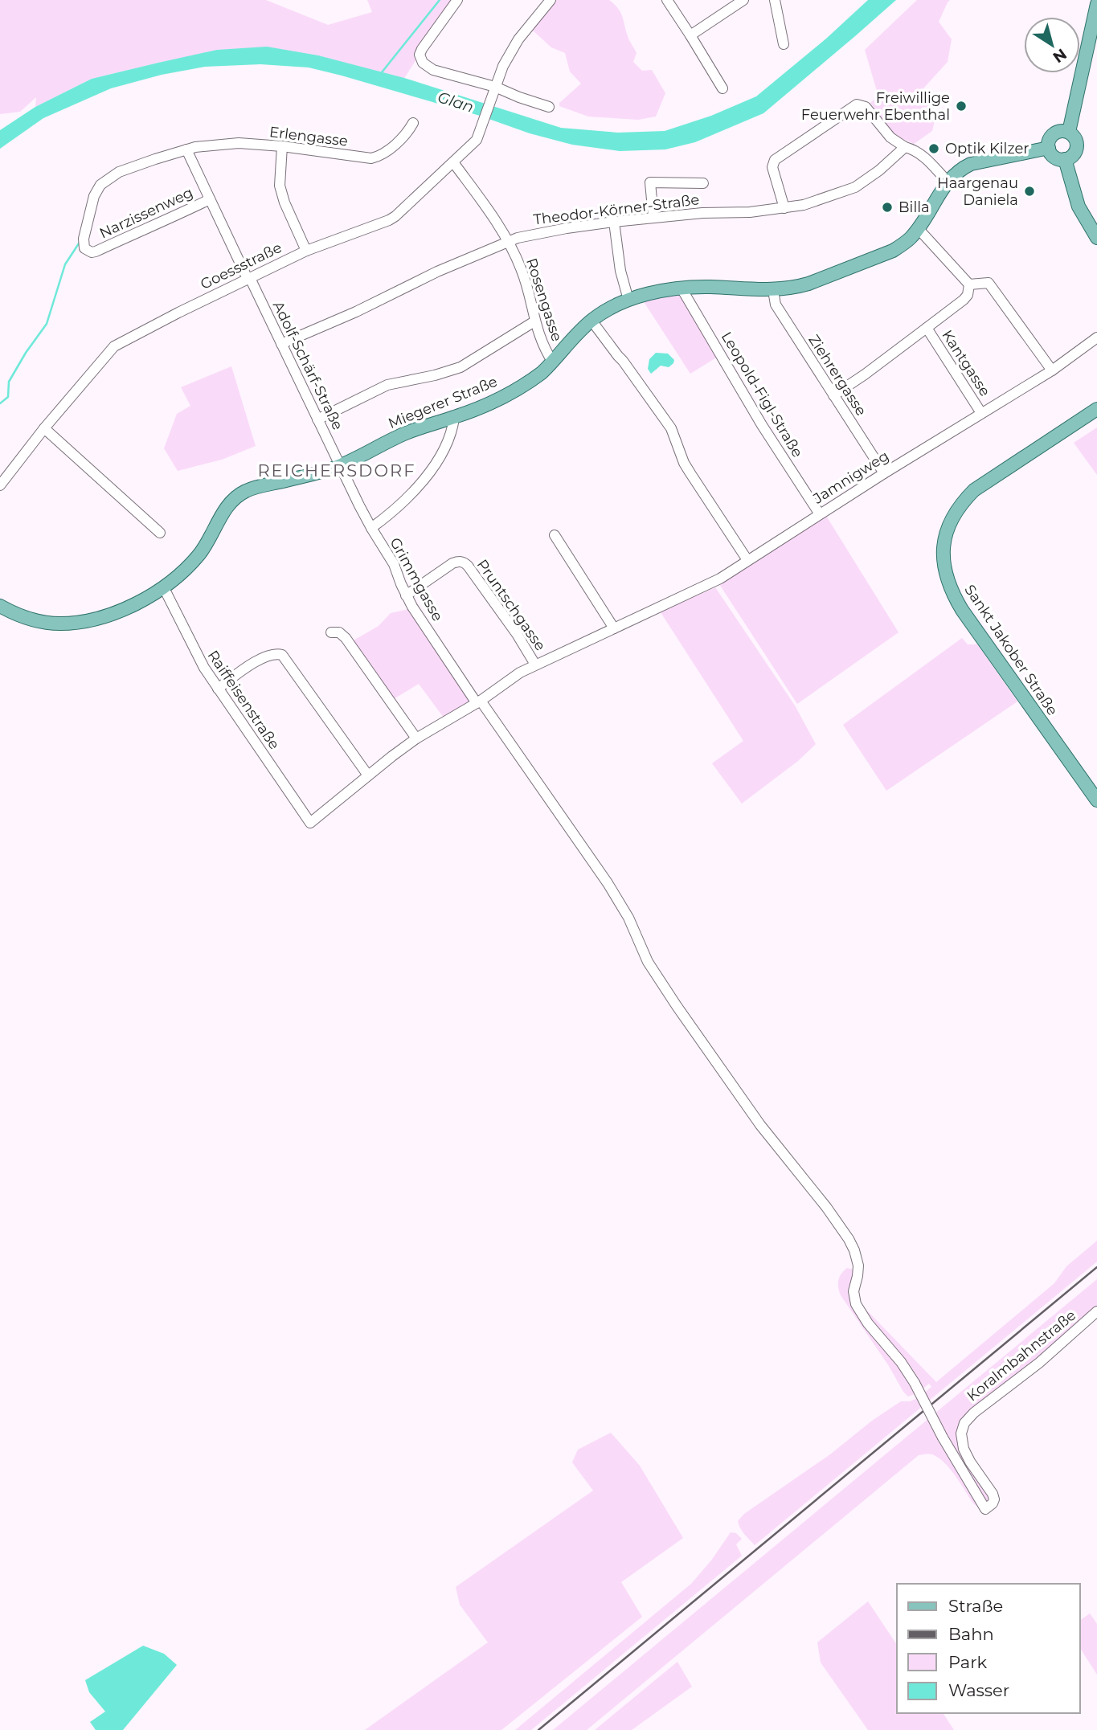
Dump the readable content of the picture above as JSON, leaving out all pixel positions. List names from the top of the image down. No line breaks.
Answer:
{"streets":{"main road":["Miegerer Straße","Sankt Jakober Straße"],"street":["Erlengasse","Theodor-Körner-Straße","Narzissenweg","Goessstraße","Rosengasse","Kantgasse","Adolf-Schärf-Straße","Ziehrergasse","Leopold-Figl-Straße","Jamnigweg","Grimmgasse","Pruntschgasse","Raiffeisenstraße","Koralmbahnstraße"]},"crossings":[["Erlengasse","Narzissenweg"],["Erlengasse","Adolf-Schärf-Straße"],["Theodor-Körner-Straße","Rosengasse"],["Theodor-Körner-Straße","Adolf-Schärf-Straße"],["Narzissenweg","Adolf-Schärf-Straße"],["Goessstraße","Rosengasse"],["Goessstraße","Adolf-Schärf-Straße"],["Rosengasse","Miegerer Straße"],["Kantgasse","Ziehrergasse"],["Kantgasse","Jamnigweg"],["Adolf-Schärf-Straße","Miegerer Straße"],["Adolf-Schärf-Straße","Grimmgasse"],["Ziehrergasse","Miegerer Straße"],["Ziehrergasse","Jamnigweg"],["Leopold-Figl-Straße","Miegerer Straße"],["Leopold-Figl-Straße","Jamnigweg"],["Miegerer Straße","Grimmgasse"],["Miegerer Straße","Raiffeisenstraße"],["Jamnigweg","Grimmgasse"],["Jamnigweg","Pruntschgasse"],["Jamnigweg","Raiffeisenstraße"],["Grimmgasse","Pruntschgasse"],["Grimmgasse","Koralmbahnstraße"]],"districts":["REICHERSDORF"],"water":["Glan"],"places":["Freiwillige Feuerwehr Ebenthal","Optik Kilzer","Haargenau Daniela","Billa"],"legend":["Straße","Bahn","Park","Wasser"],"north":"bottom right"}
